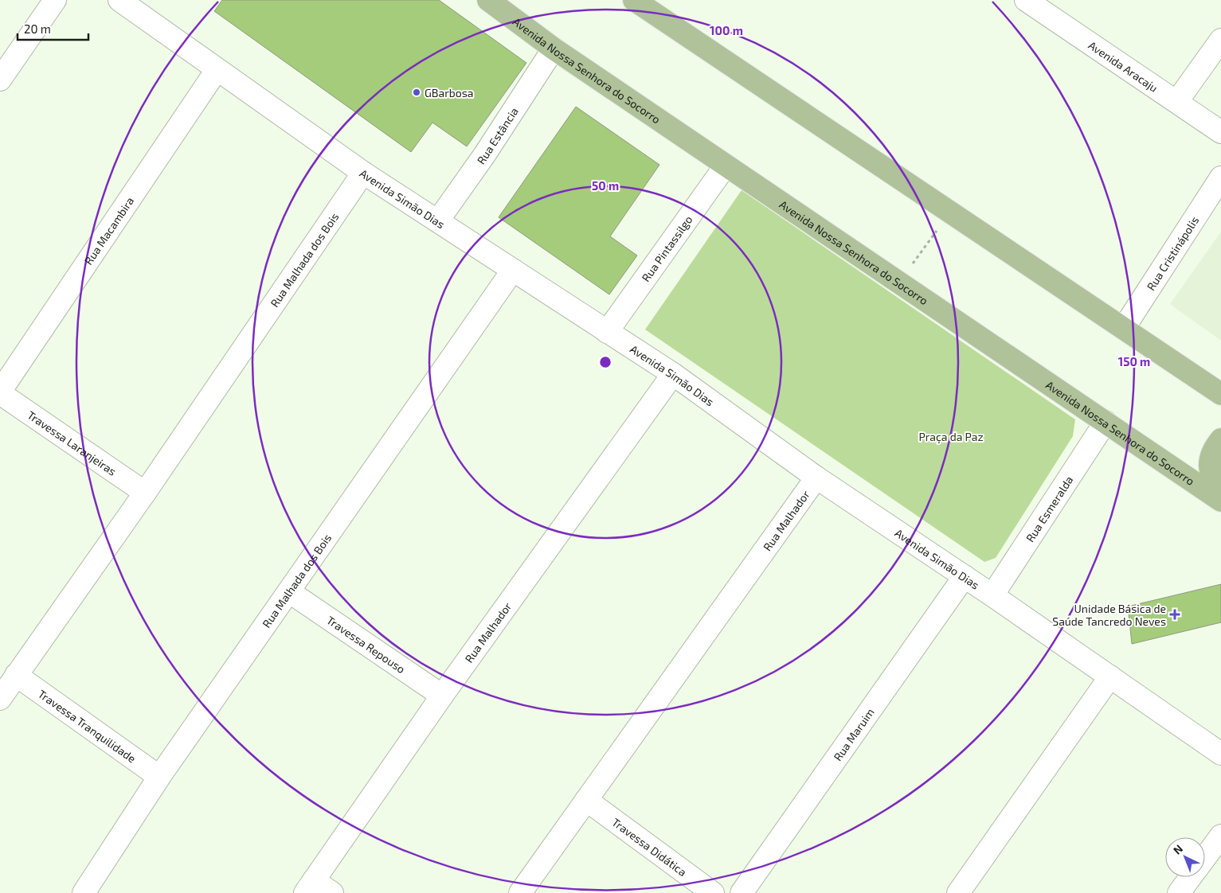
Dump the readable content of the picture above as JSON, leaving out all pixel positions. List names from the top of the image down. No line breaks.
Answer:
{"streets":{"main road":["Avenida Nossa Senhora do Socorro"],"street":["Avenida Aracaju","Rua Estância","Avenida Simão Dias","Rua Macambira","Rua Pintassilgo","Rua Cristinápolis","Rua Malhada dos Bois","Travessa Laranjeiras","Rua Esmeralda","Rua Malhador","Travessa Repouso","Travessa Tranquilidade","Rua Maruim","Travessa Didática"]},"crossings":[["Avenida Nossa Senhora do Socorro","Rua Estância"],["Avenida Nossa Senhora do Socorro","Rua Pintassilgo"],["Avenida Nossa Senhora do Socorro","Rua Esmeralda"],["Rua Estância","Avenida Simão Dias"],["Avenida Simão Dias","Rua Macambira"],["Avenida Simão Dias","Rua Pintassilgo"],["Avenida Simão Dias","Rua Malhada dos Bois"],["Avenida Simão Dias","Rua Esmeralda"],["Avenida Simão Dias","Rua Malhador"],["Avenida Simão Dias","Rua Maruim"],["Rua Macambira","Travessa Laranjeiras"],["Rua Malhada dos Bois","Travessa Laranjeiras"],["Rua Malhada dos Bois","Travessa Repouso"],["Rua Malhada dos Bois","Travessa Tranquilidade"],["Rua Malhador","Travessa Repouso"],["Rua Malhador","Travessa Didática"]],"parks":["Praça da Paz"],"places":{"other":["GBarbosa"],"health":["Unidade Básica de Saúde Tancredo Neves"]},"scale_bar":"20 m","north":"top left","rings":["100 m","50 m","150 m"]}
